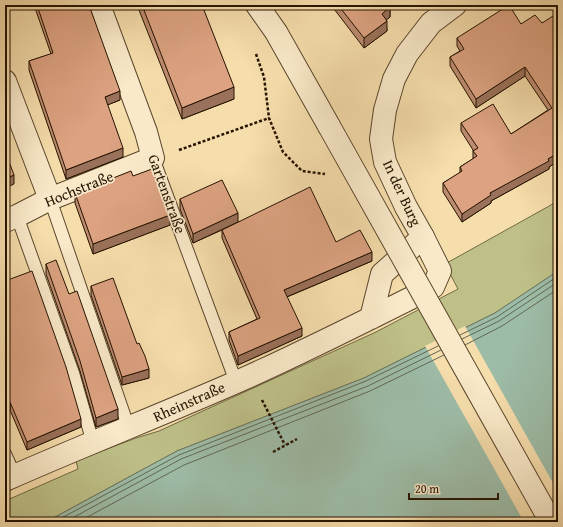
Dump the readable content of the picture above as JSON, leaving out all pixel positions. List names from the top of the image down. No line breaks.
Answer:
{"streets":{"street":["Hochstraße","In der Burg","Gartenstraße","Rheinstraße"]},"crossings":[["Hochstraße","Gartenstraße"],["In der Burg","Rheinstraße"],["Gartenstraße","Rheinstraße"]],"scale_bar":"20 m"}
